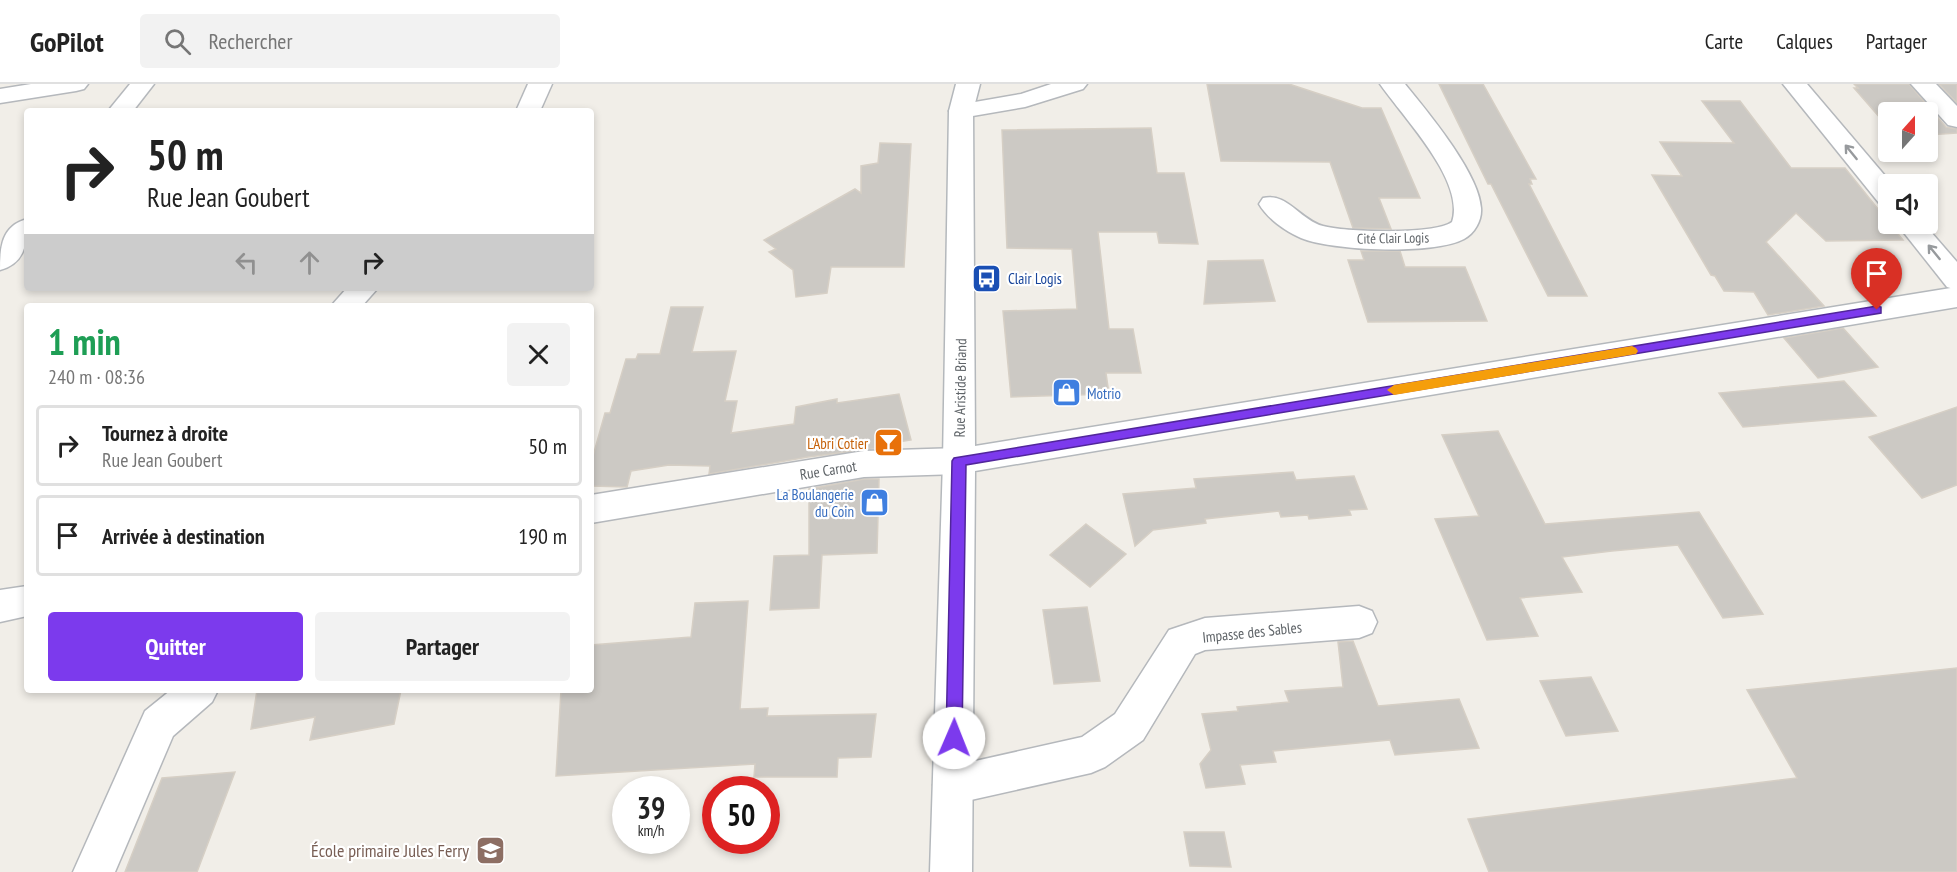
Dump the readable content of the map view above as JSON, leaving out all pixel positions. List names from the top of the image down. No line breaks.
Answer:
{"streets":{"street":["Cité Clair Logis","Rue Aristide Briand","Rue Carnot","Impasse des Sables"]},"crossings":[["Rue Aristide Briand","Rue Carnot"],["Rue Aristide Briand","Impasse des Sables"]],"places":{"bus stop":["Clair Logis"],"shop":["Motrio","La Boulangerie du Coin"],"bar":["L'Abri Cotier"],"school or university":["École primaire Jules Ferry"]},"north":"top","page":{"header":"GoPilot","search":"Rechercher","nav":["Carte","Calques","Partager"],"turn":["50 m","Rue Jean Goubert"],"heading":["1 min","240 m · 08:36"],"list":[{"name":"Tournez à droite","note":"Rue Jean Goubert","value":"50 m"},{"name":"Arrivée à destination","value":"190 m"}],"buttons":["Quitter","Partager"],"speed":"39 km/h","limit":"50"}}
